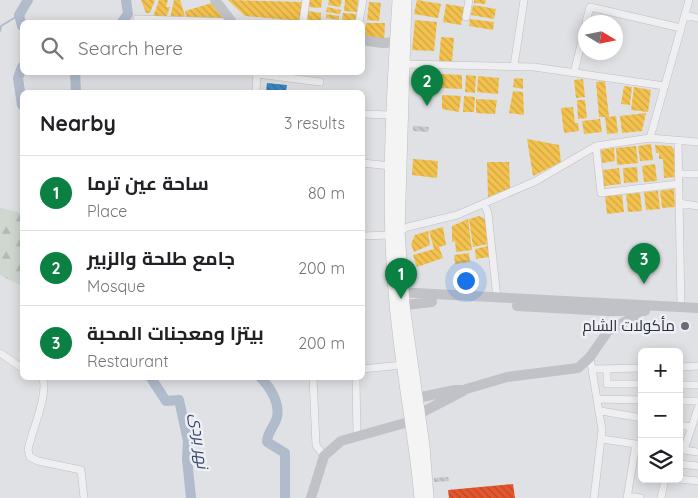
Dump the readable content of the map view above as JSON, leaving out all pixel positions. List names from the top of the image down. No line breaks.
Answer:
{"water":["نهر بردى"],"places":["مأكولات الشام"],"north":"right","page":{"search":"Search here","pins":["2","3","1"],"heading":["Nearby","3 results"],"list":[{"mark":"1","name":"ساحة عين ترما","note":"Place","value":"80 m"},{"mark":"2","name":"جامع طلحة والزبير","note":"Mosque","value":"200 m"},{"mark":"3","name":"بيتزا ومعجنات المحبة","note":"Restaurant","value":"200 m"}],"map_buttons":["+","−"]}}
